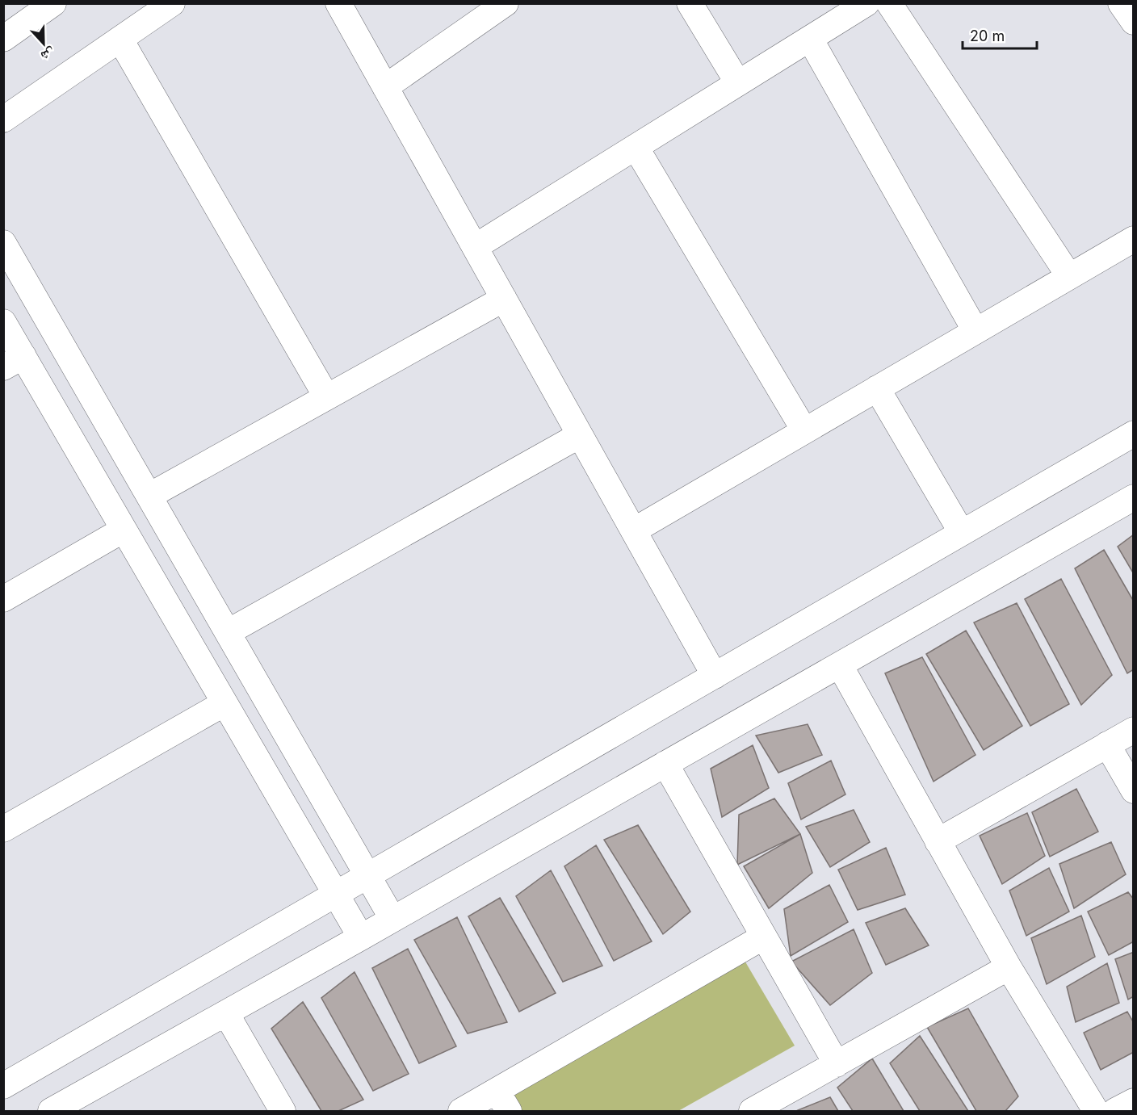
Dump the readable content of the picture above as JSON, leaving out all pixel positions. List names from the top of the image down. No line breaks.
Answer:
{"scale_bar":"20 m","north":"bottom"}
